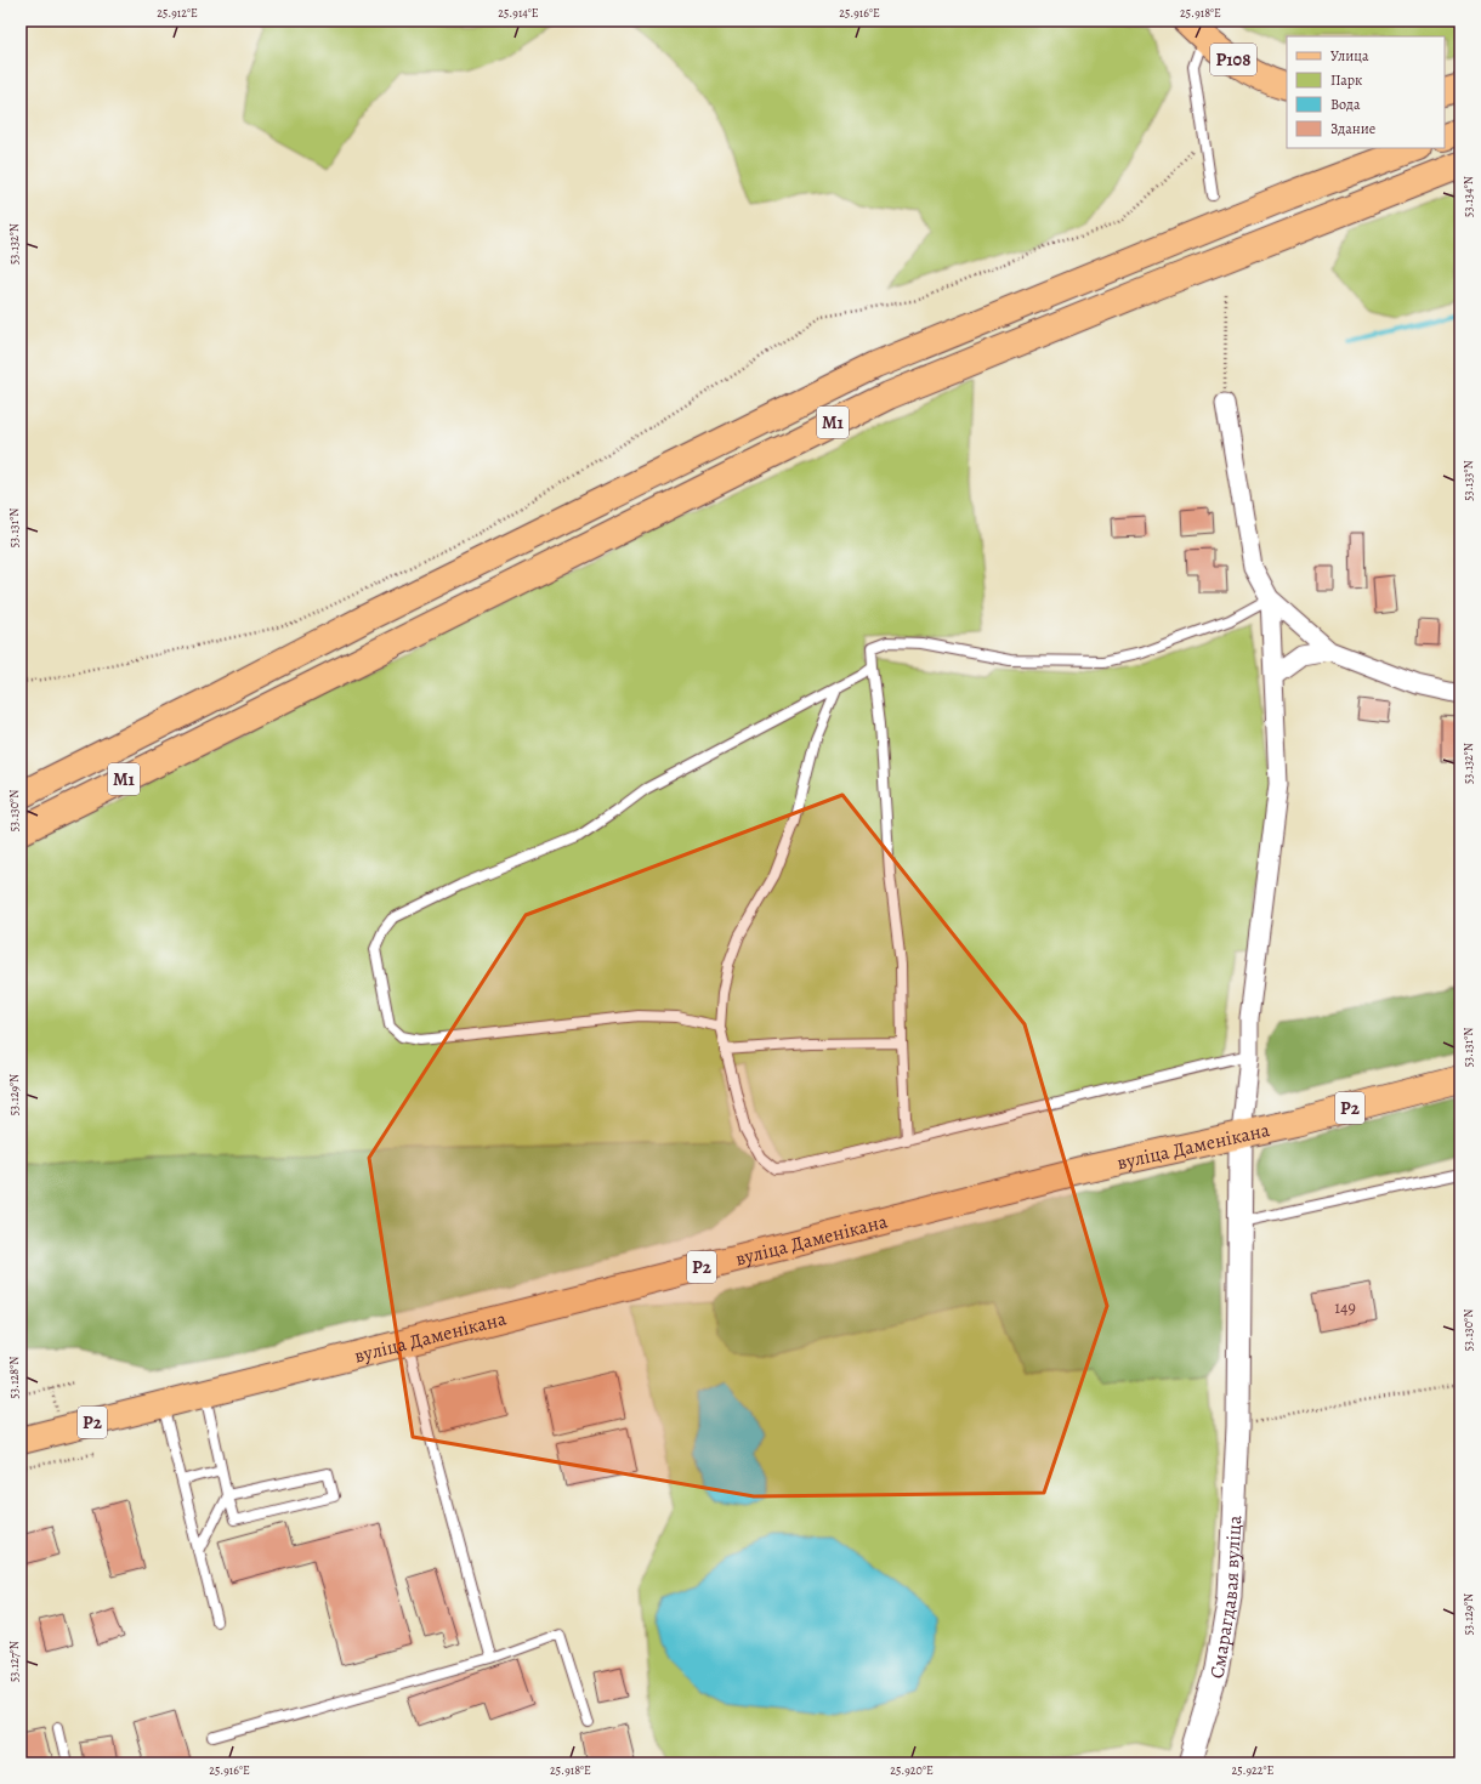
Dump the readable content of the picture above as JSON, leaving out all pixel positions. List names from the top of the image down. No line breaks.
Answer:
{"streets":{"main road":["Р108","М1","Р2","вуліца Даменікана"],"street":["Смарагдавая вуліца"]},"crossings":[["вуліца Даменікана","Смарагдавая вуліца"]],"house_numbers":["149"],"legend":["Улица","Парк","Вода","Здание"],"coordinates":["25.912°E","25.914°E","25.916°E","25.918°E","53.134°N","53.132°N","53.133°N","53.131°N","53.130°N","53.129°N","53.128°N","53.127°N","25.920°E","25.922°E"]}
